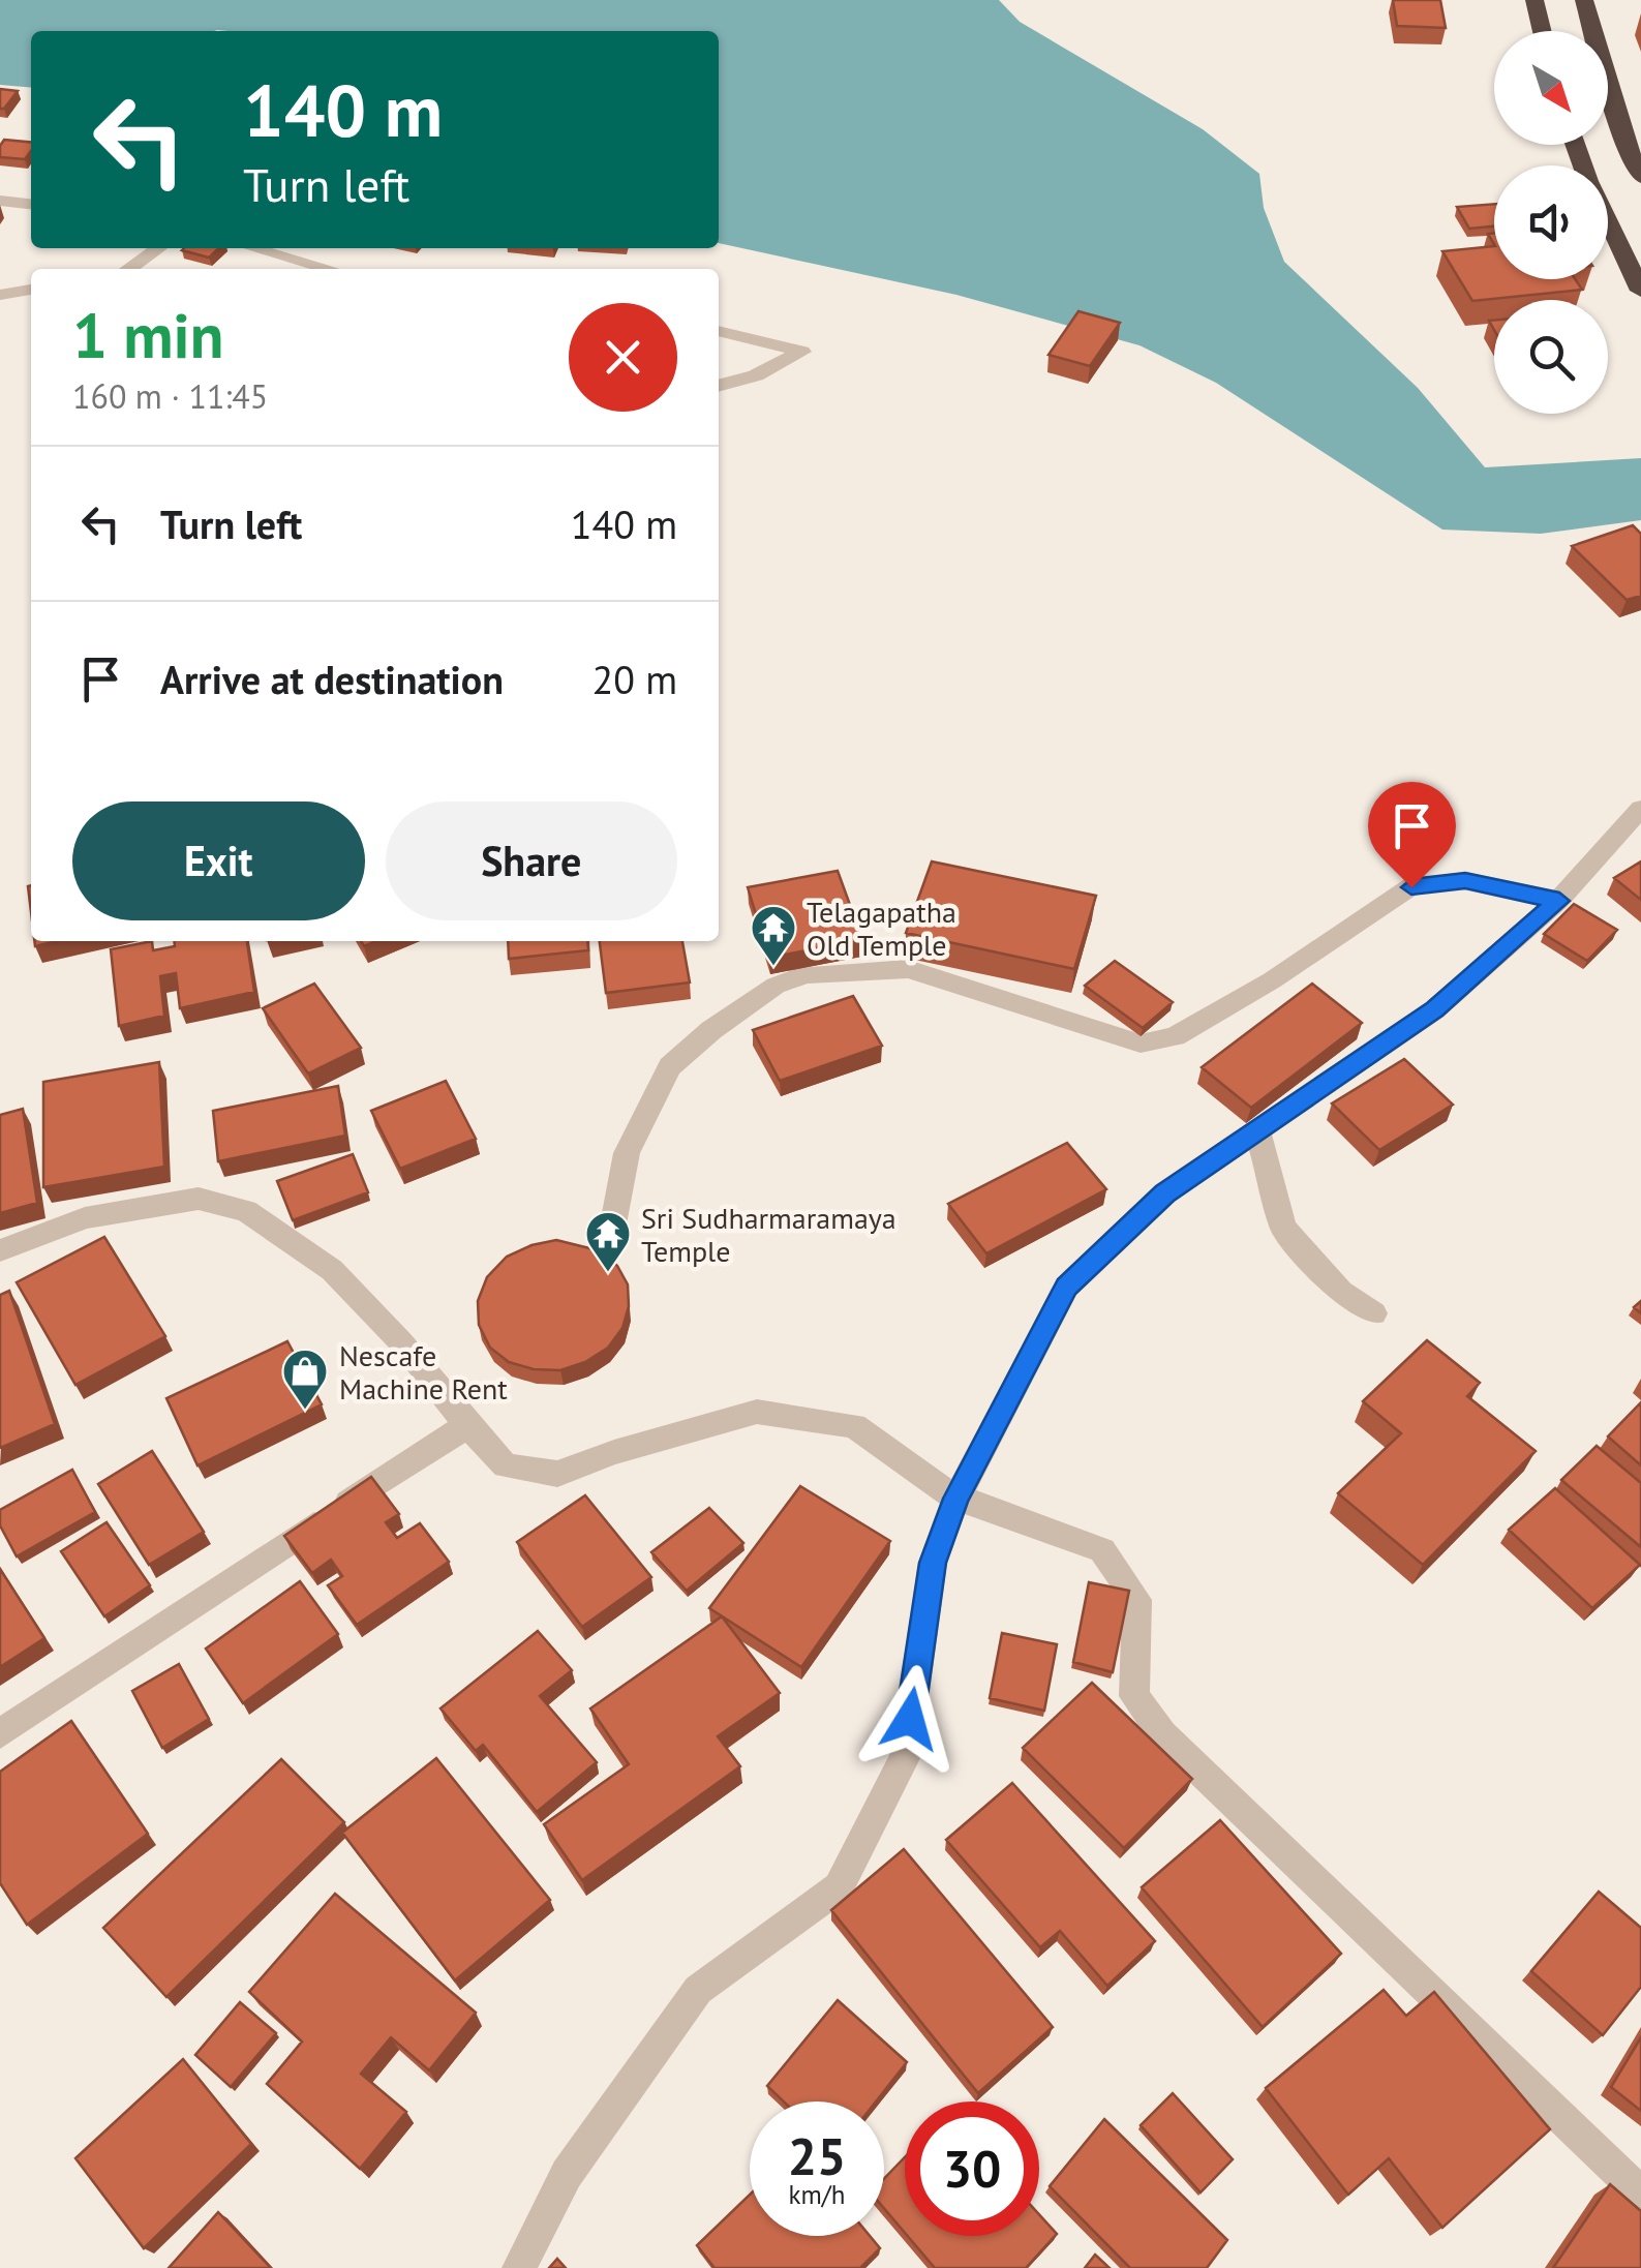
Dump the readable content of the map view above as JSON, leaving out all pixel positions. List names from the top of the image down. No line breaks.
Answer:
{"places":{"temple":["Telagapatha Old Temple","Sri Sudharmaramaya Temple"],"shop":["Nescafe Machine Rent"]},"north":"bottom right","page":{"turn":["140 m","Turn left"],"heading":["1 min","160 m · 11:45"],"list":[{"name":"Turn left","value":"140 m"},{"name":"Arrive at destination","value":"20 m"}],"buttons":["Exit","Share"],"speed":"25 km/h","limit":"30"}}
